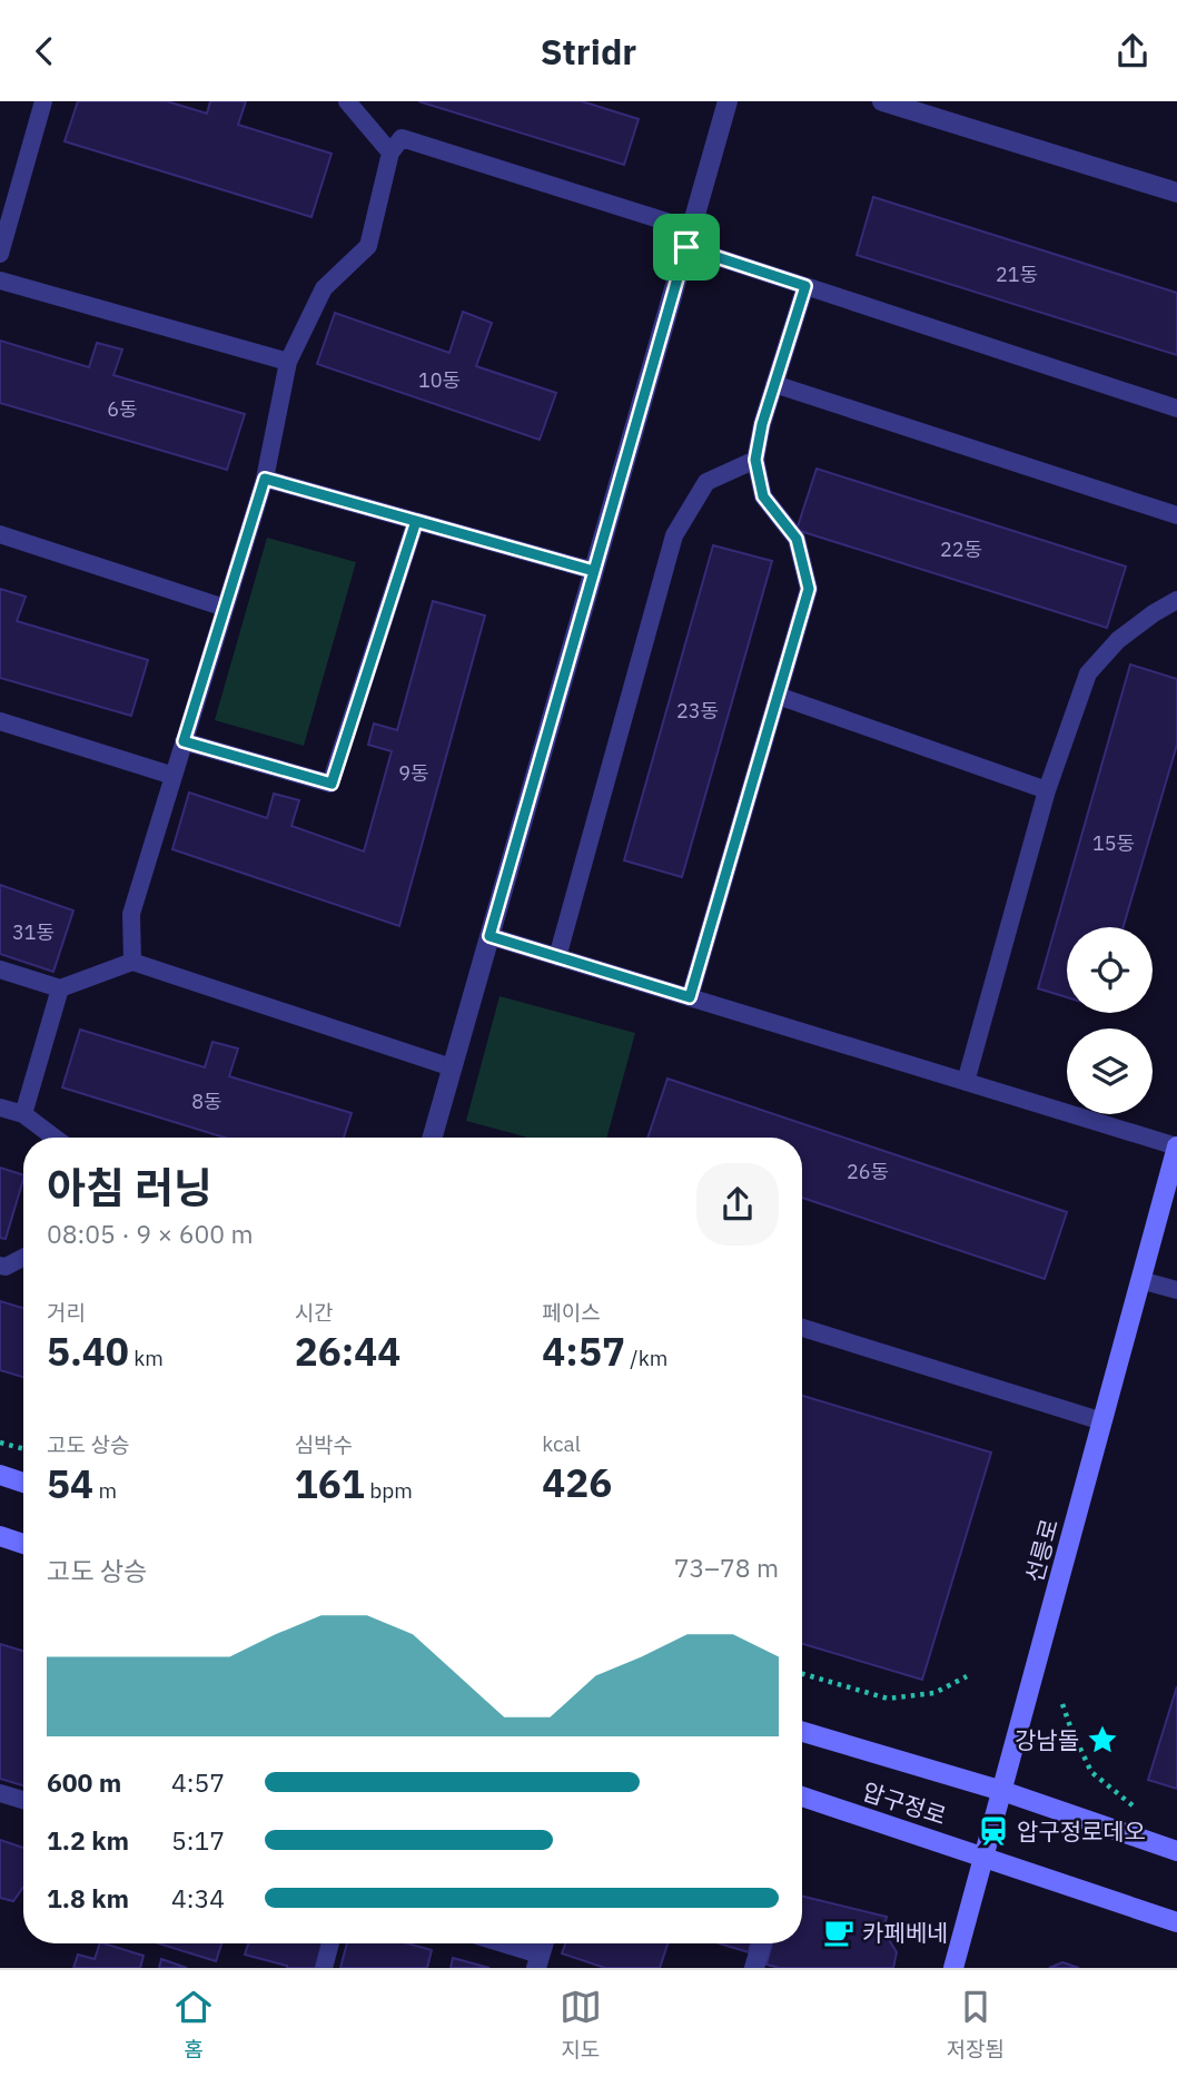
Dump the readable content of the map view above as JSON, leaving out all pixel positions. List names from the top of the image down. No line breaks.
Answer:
{"streets":{"main road":["선릉로","압구정로"]},"crossings":[["선릉로","압구정로"]],"places":{"place":["강남돌"],"station":["압구정로데오"],"cafe":["카페베네"]},"house_numbers":["21동","10동","6동","22동","23동","9동","15동","31동","8동","26동"],"page":{"header":"Stridr","heading":["아침 러닝","08:05 · 9 × 600 m"],"stats":[["거리","5.40 km"],["시간","26:44"],["페이스","4:57 /km"],["고도 상승","54 m"],["심박수","161 bpm"],["kcal","426"]],"chart":["고도 상승","73–78 m"],"list":[{"name":"600 m","note":"4:57"},{"name":"1.2 km","note":"5:17"},{"name":"1.8 km","note":"4:34"}],"tabs":["홈","지도","저장됨"]}}
